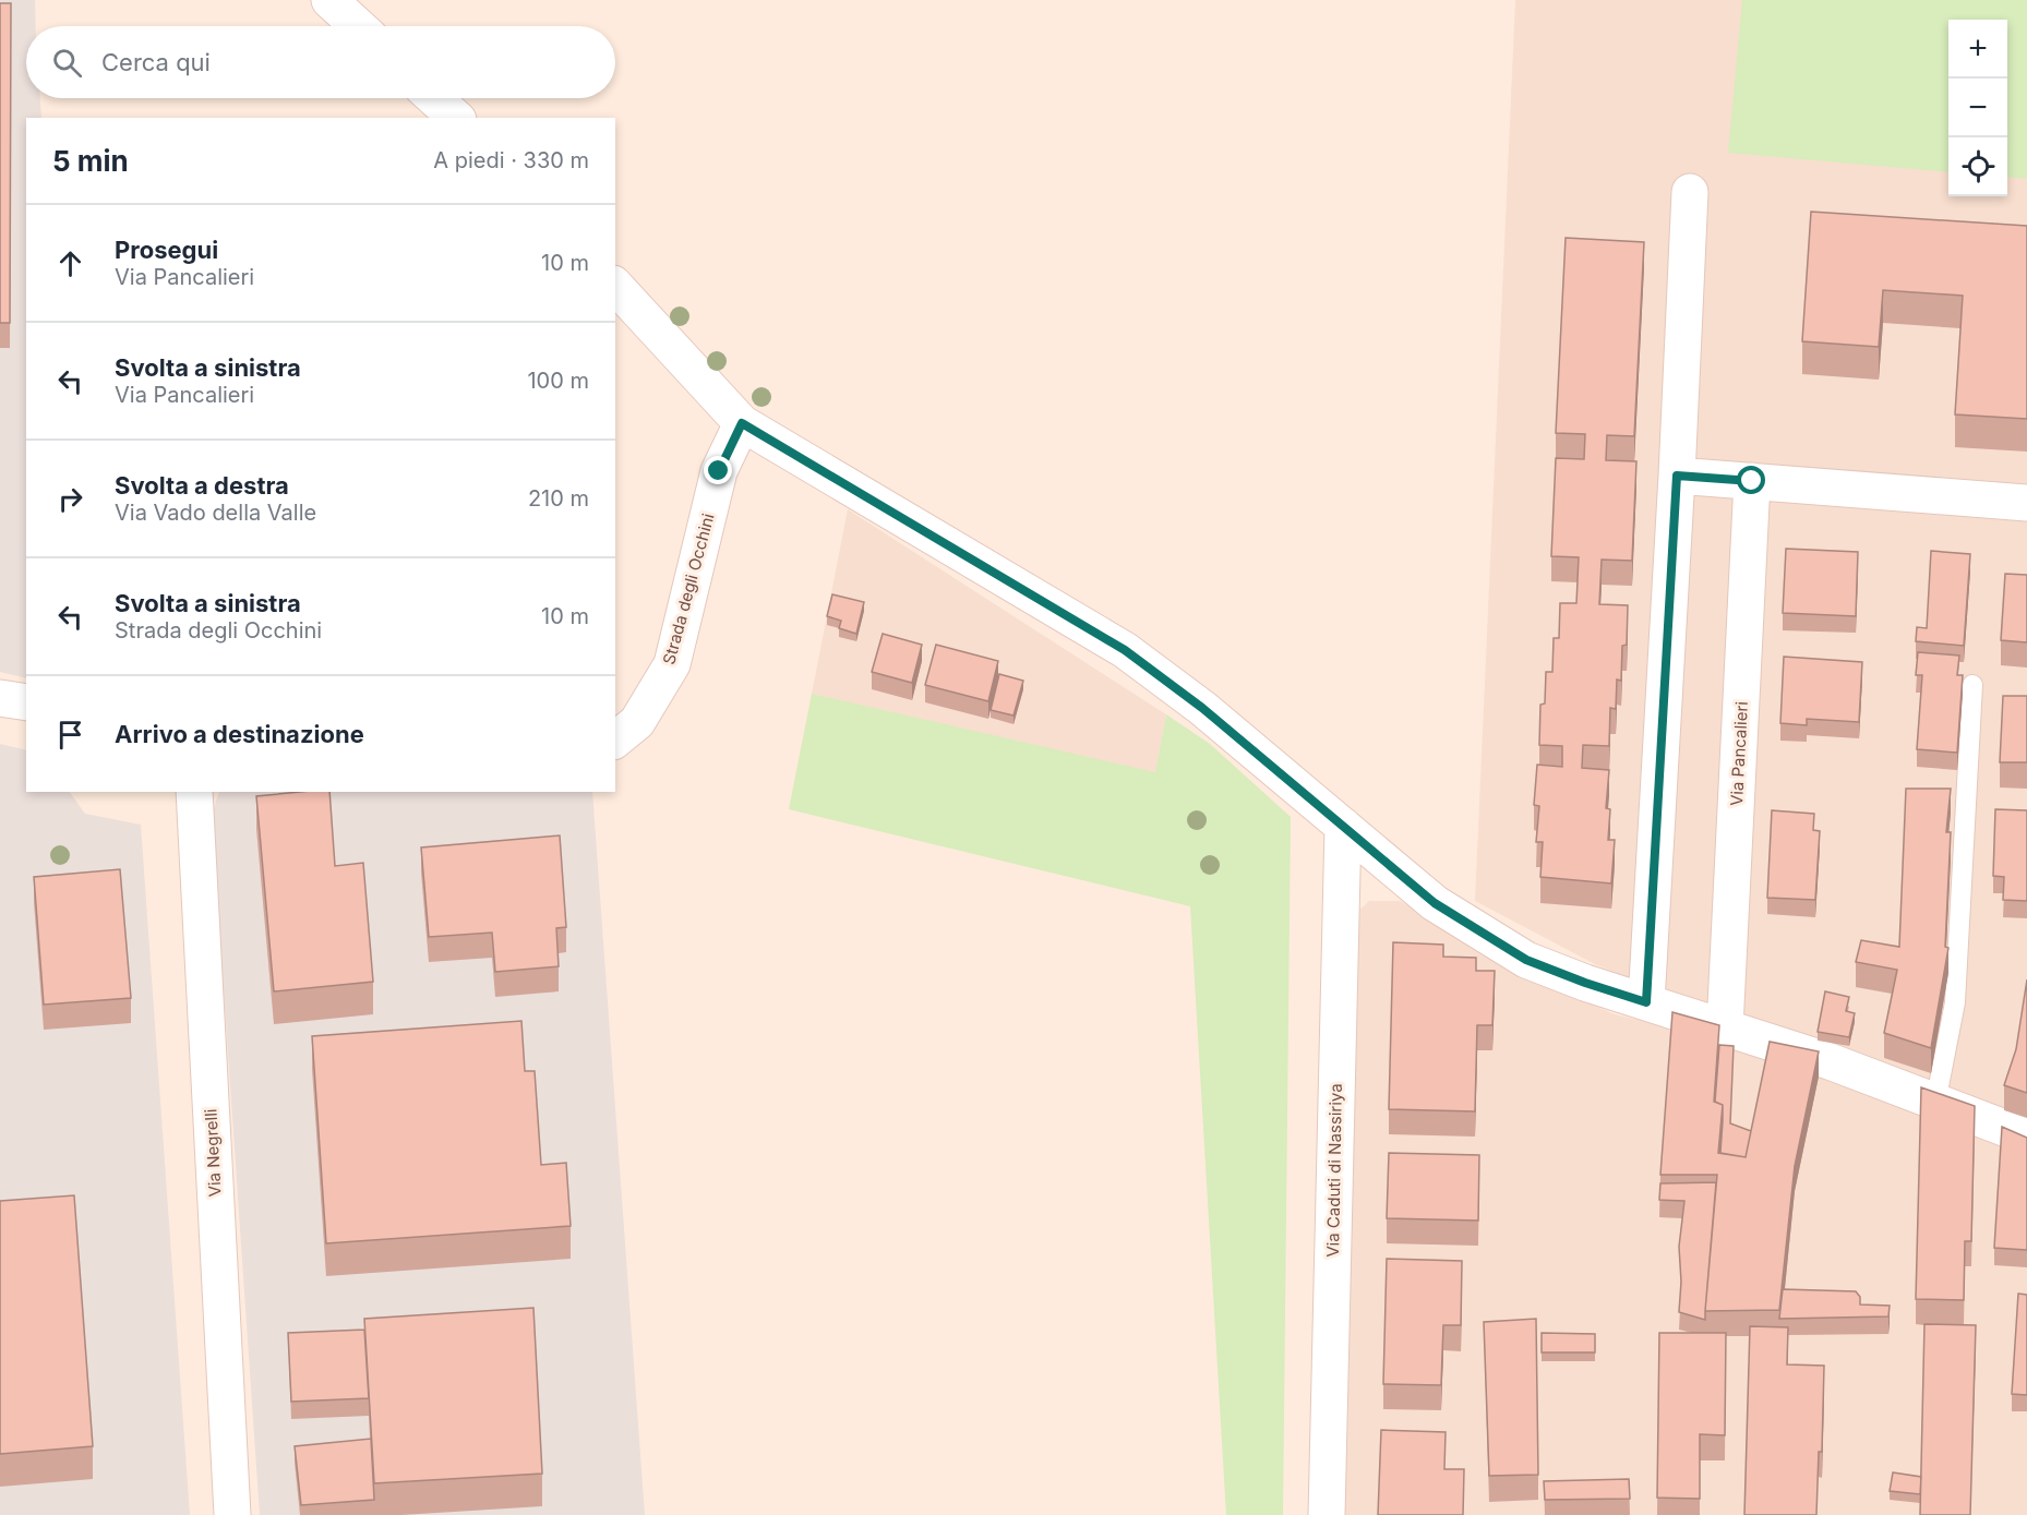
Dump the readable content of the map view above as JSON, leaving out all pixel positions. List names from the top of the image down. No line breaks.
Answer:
{"streets":{"street":["Strada degli Occhini","Via Pancalieri","Via Negrelli","Via Caduti di Nassiriya"]},"page":{"map_buttons":["+","−"],"search":"Cerca qui","heading":["5 min","A piedi · 330 m"],"list":[["Prosegui","Via Pancalieri","10 m"],["Svolta a sinistra","Via Pancalieri","100 m"],["Svolta a destra","Via Vado della Valle","210 m"],["Svolta a sinistra","Strada degli Occhini","10 m"],"Arrivo a destinazione"]}}
